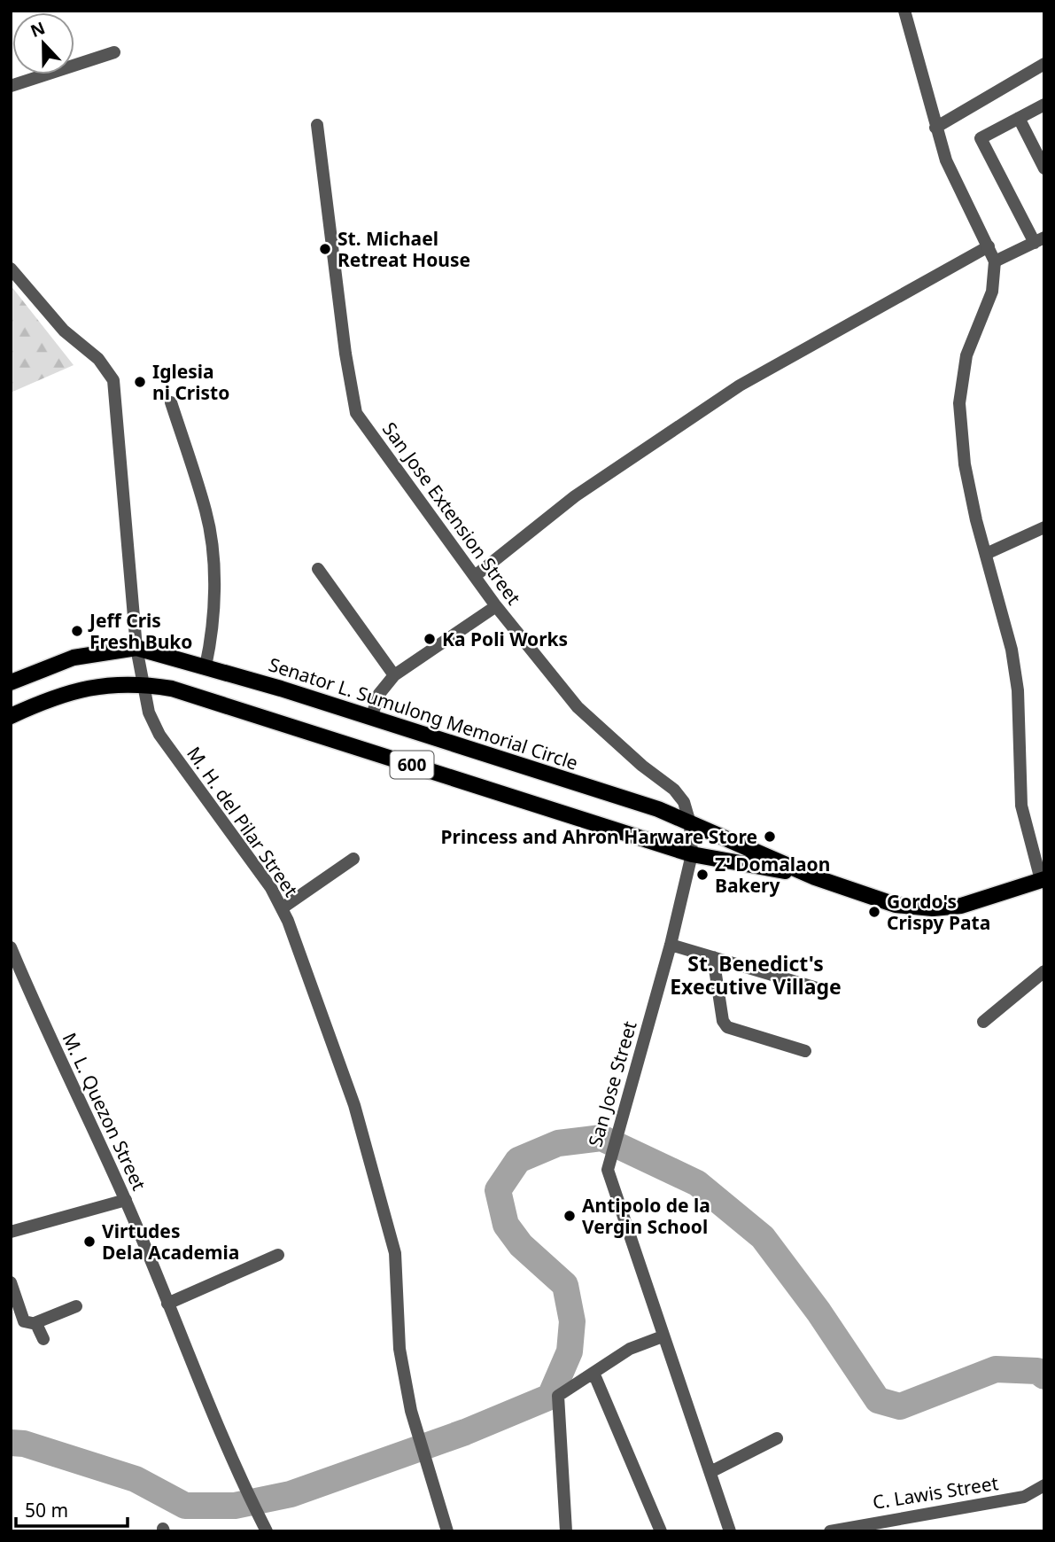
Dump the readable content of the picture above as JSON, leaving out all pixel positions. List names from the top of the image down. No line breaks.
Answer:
{"streets":{"main road":["Senator L. Sumulong Memorial Circle","600"],"street":["San Jose Extension Street","M. H. del Pilar Street","San Jose Street","M. L. Quezon Street","C. Lawis Street"]},"crossings":[["San Jose Extension Street","Senator L. Sumulong Memorial Circle"],["San Jose Extension Street","San Jose Street"],["Senator L. Sumulong Memorial Circle","M. H. del Pilar Street"],["Senator L. Sumulong Memorial Circle","San Jose Street"]],"districts":["St. Benedict's Executive Village"],"places":["St. Michael Retreat House","Iglesia ni Cristo","Jeff Cris Fresh Buko","Ka Poli Works","Princess and Ahron Harware Store","Z' Domalaon Bakery","Gordo's Crispy Pata","Antipolo de la Vergin School","Virtudes Dela Academia"],"scale_bar":"50 m","north":"top"}
